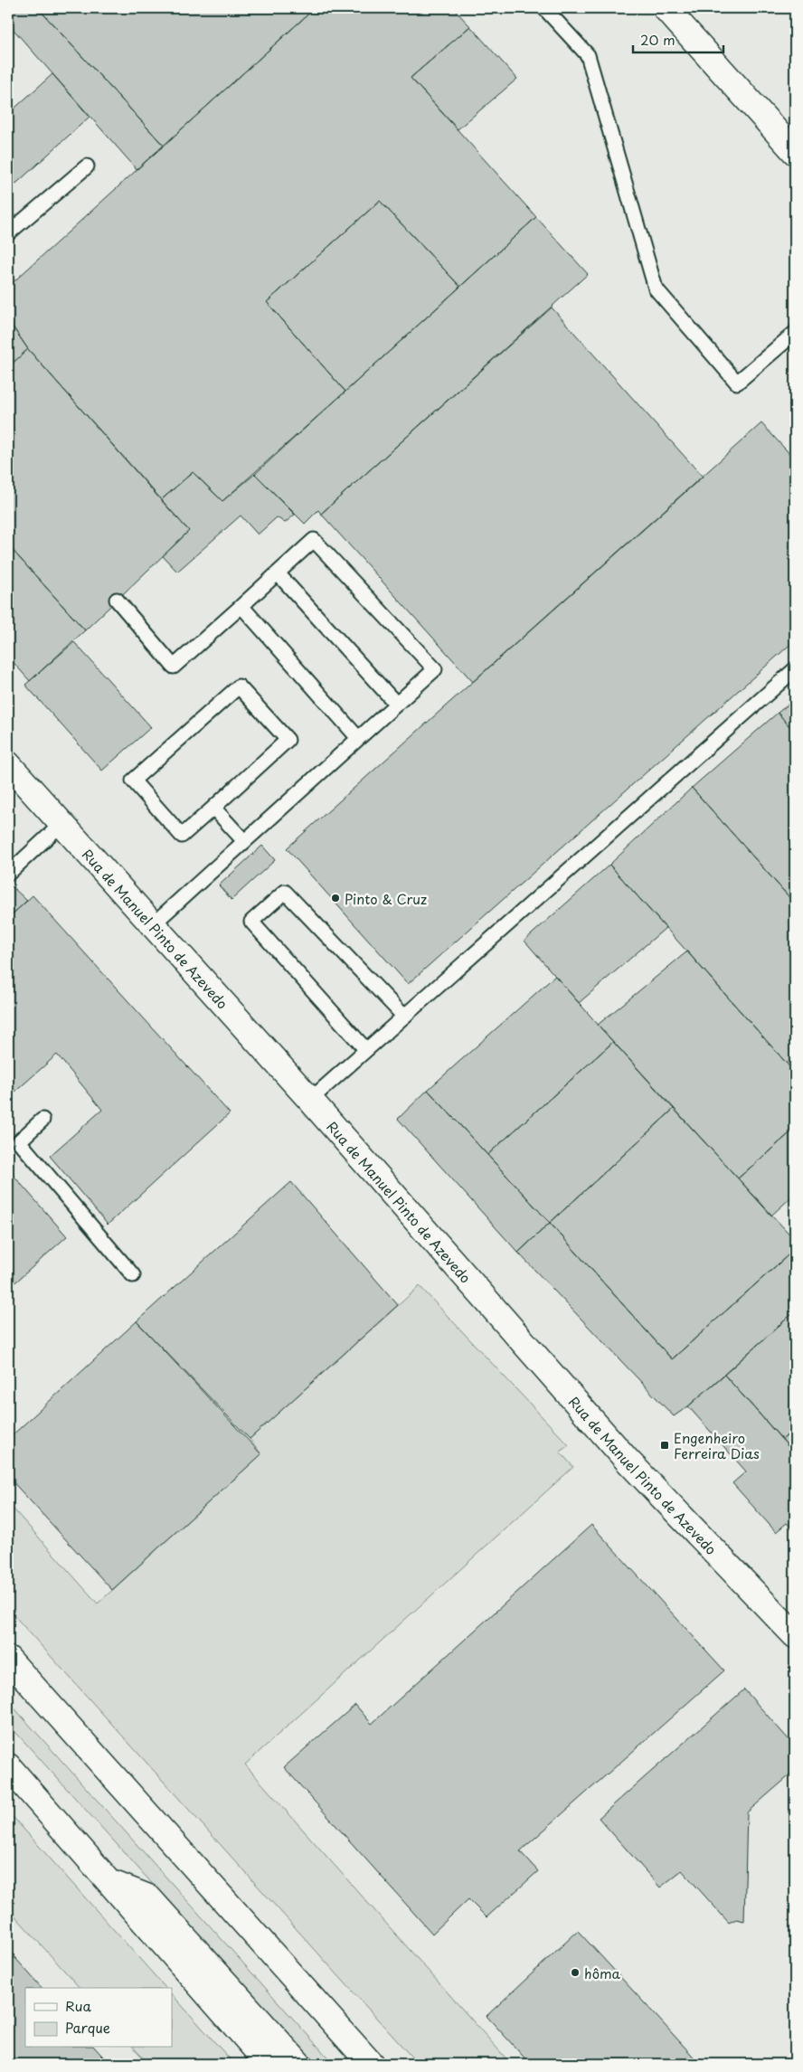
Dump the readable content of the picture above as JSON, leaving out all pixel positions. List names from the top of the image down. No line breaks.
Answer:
{"streets":{"main road":["Rua de Manuel Pinto de Azevedo"]},"places":{"other":["Pinto & Cruz","hôma"],"transit":["Engenheiro Ferreira Dias"]},"legend":["Rua","Parque"],"scale_bar":"20 m"}
